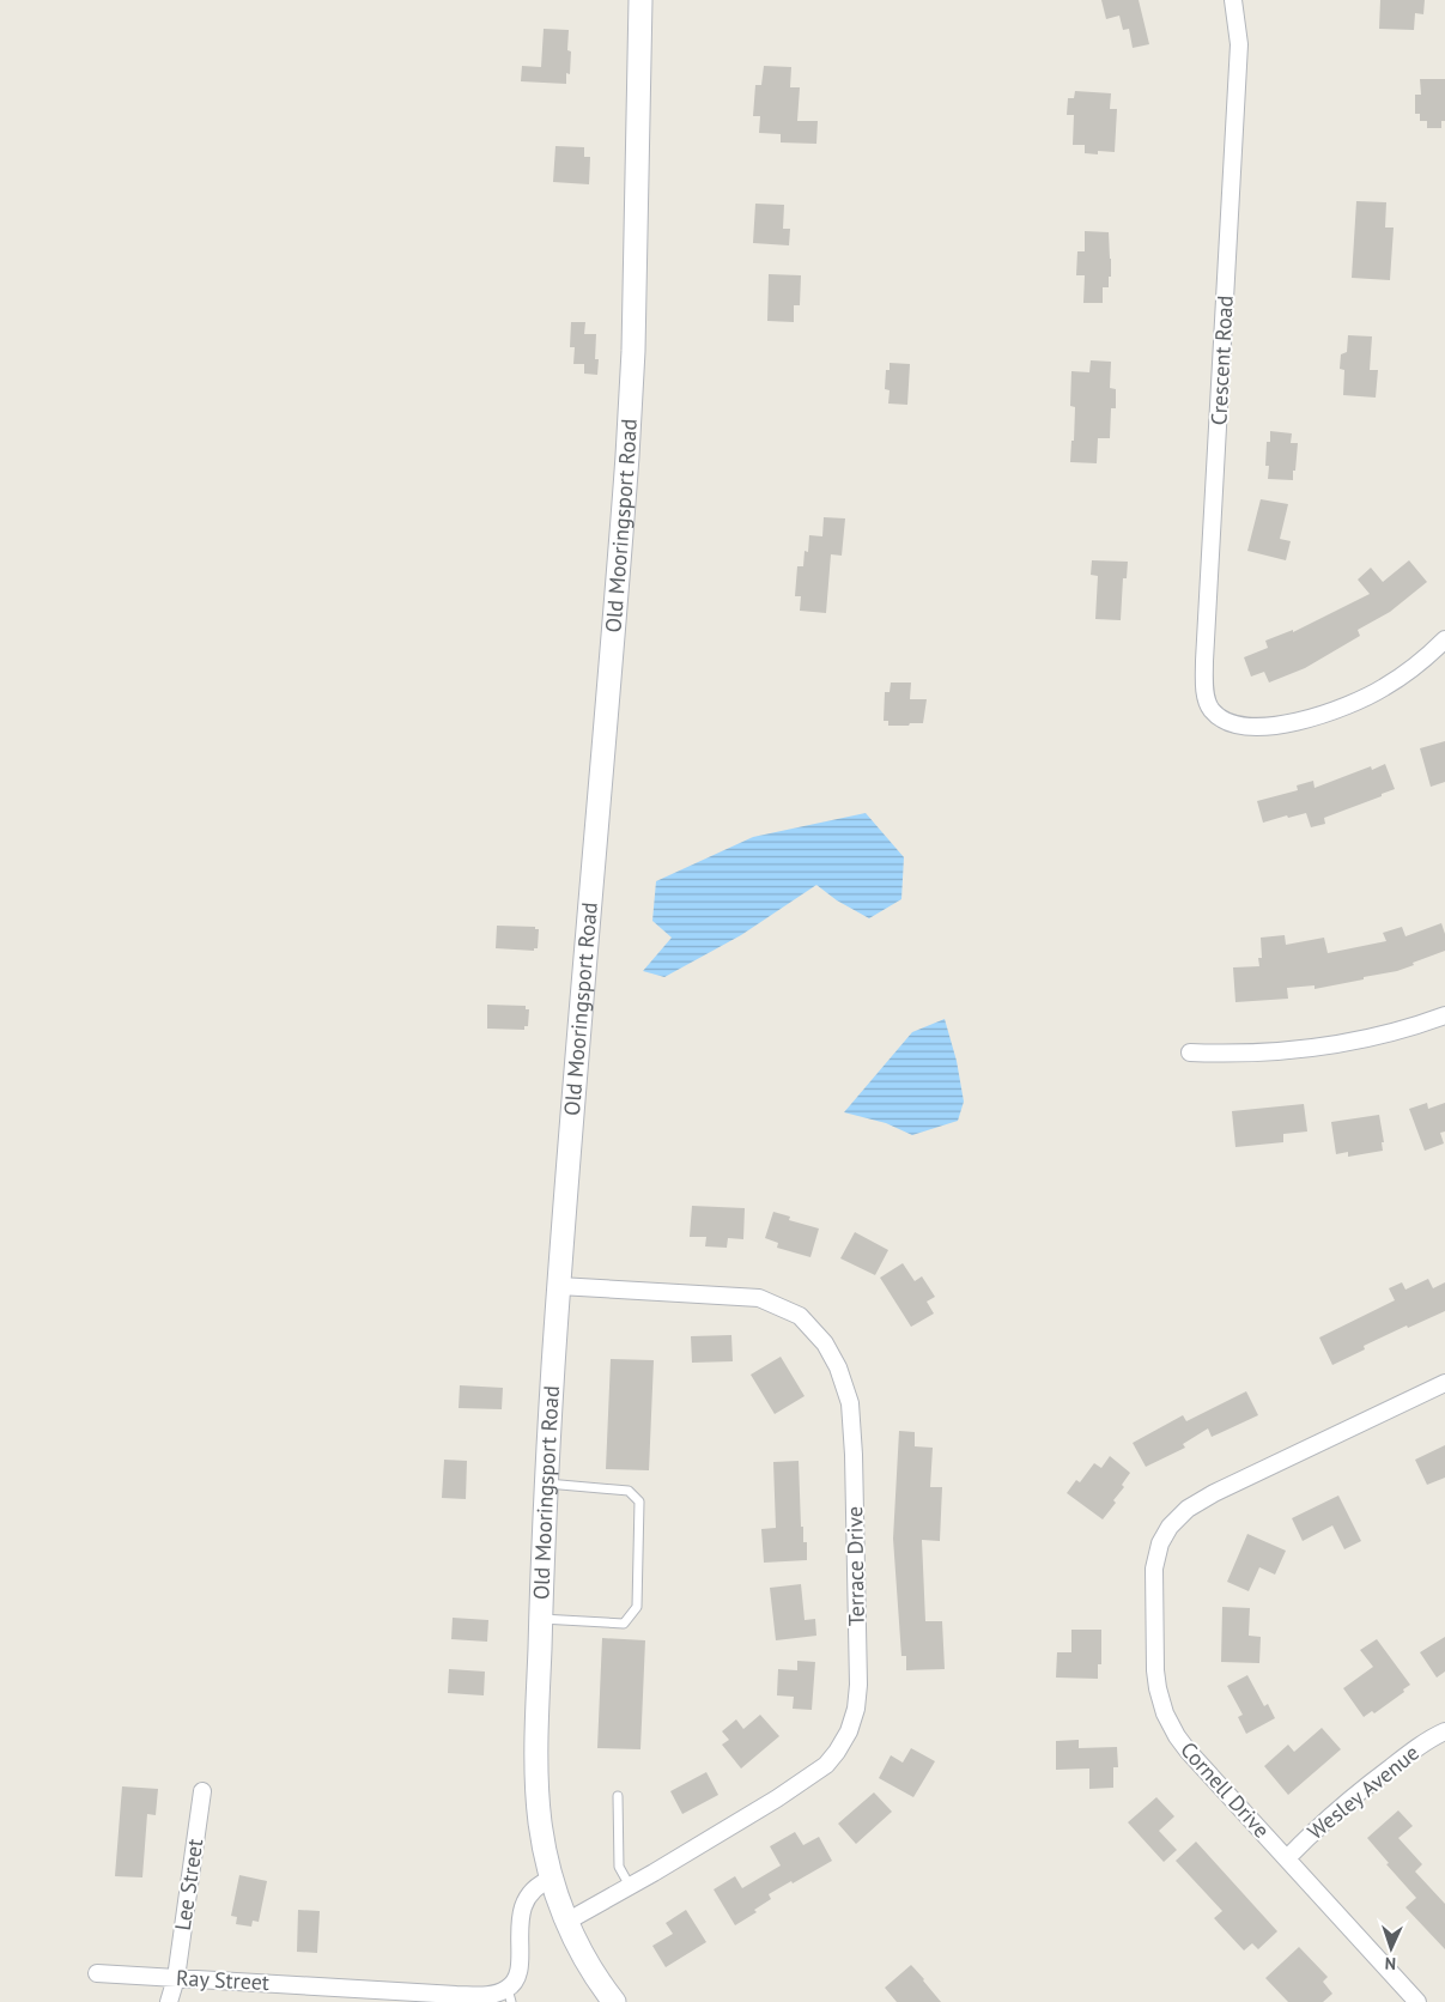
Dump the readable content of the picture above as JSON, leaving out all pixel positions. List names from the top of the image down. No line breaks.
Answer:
{"streets":{"main road":["Old Mooringsport Road"],"street":["Crescent Road","Terrace Drive","Cornell Drive","Wesley Avenue","Lee Street","Ray Street"]},"crossings":[["Old Mooringsport Road","Terrace Drive"],["Old Mooringsport Road","Ray Street"],["Cornell Drive","Wesley Avenue"],["Lee Street","Ray Street"]],"north":"bottom"}
